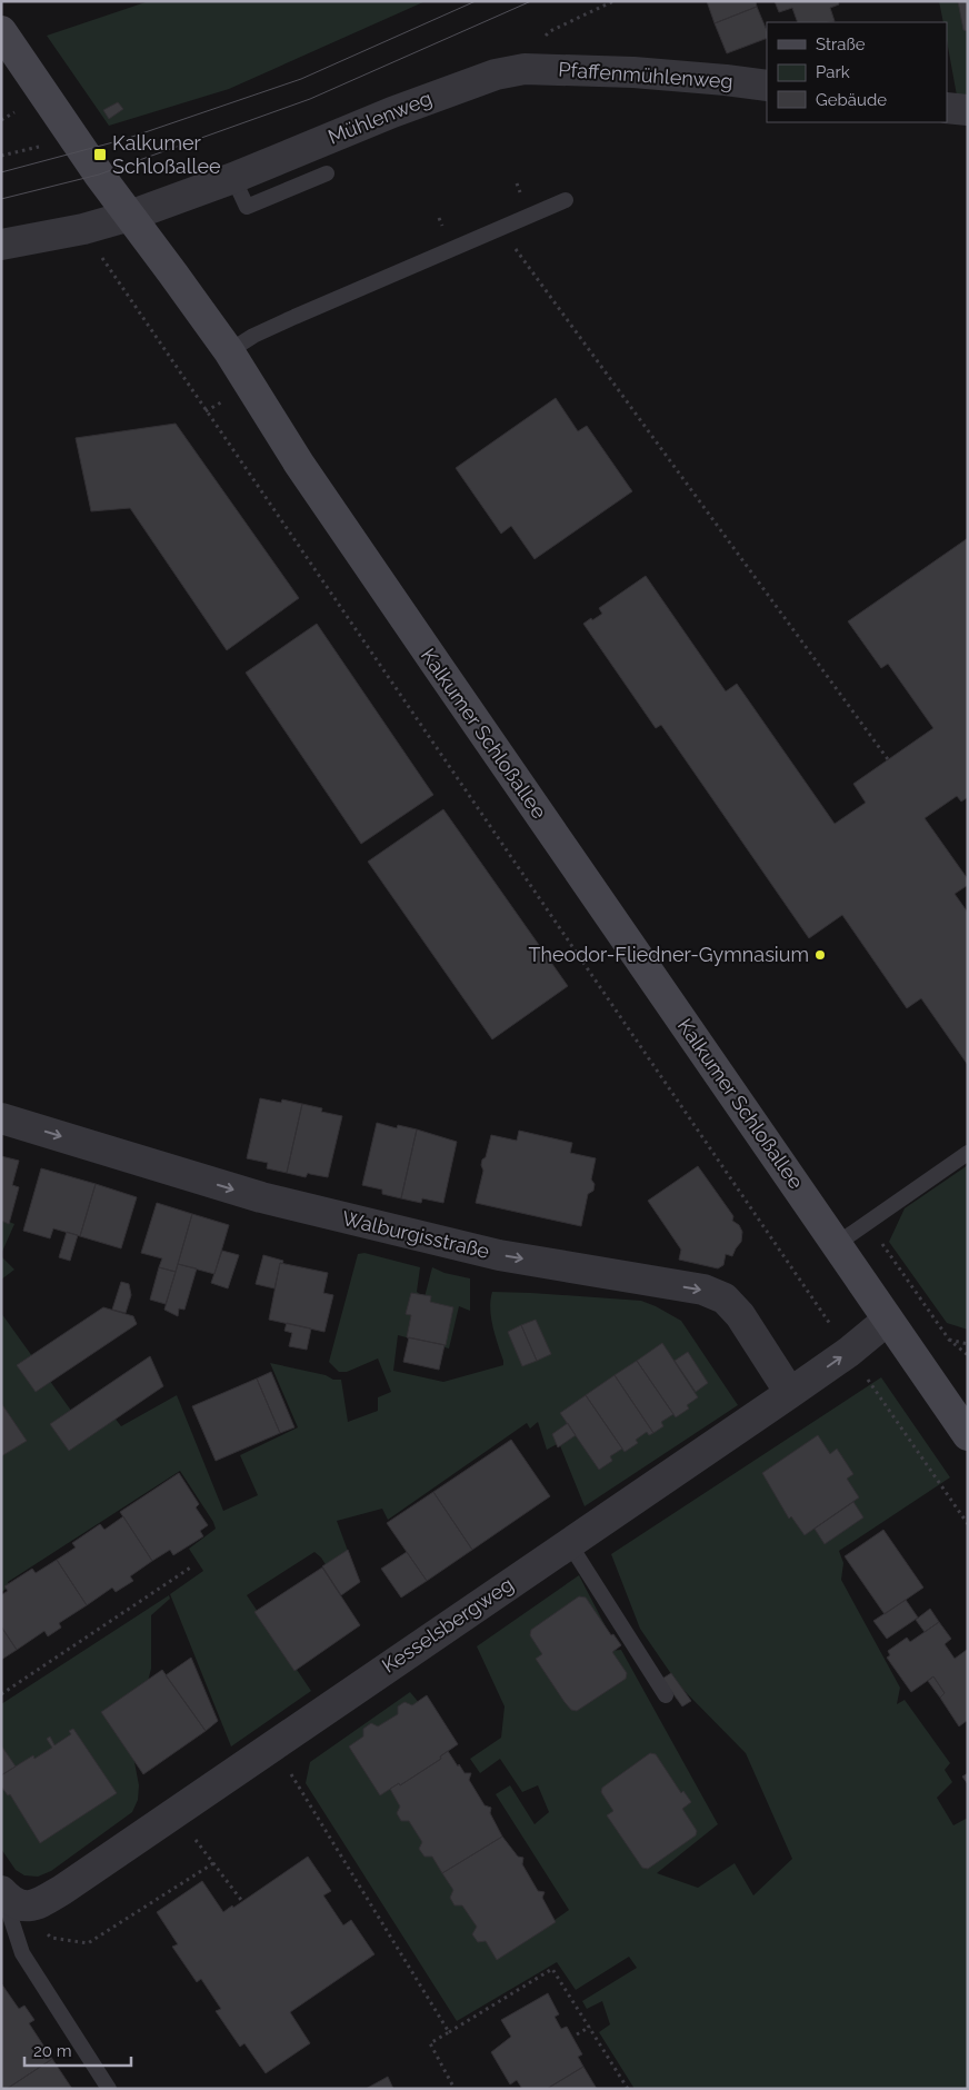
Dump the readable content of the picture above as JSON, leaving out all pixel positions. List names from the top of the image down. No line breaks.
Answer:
{"streets":{"main road":["Kalkumer Schloßallee"],"street":["Pfaffenmühlenweg","Mühlenweg","Walburgisstraße","Kesselsbergweg"]},"crossings":[["Pfaffenmühlenweg","Mühlenweg"],["Mühlenweg","Kalkumer Schloßallee"],["Kalkumer Schloßallee","Kesselsbergweg"],["Walburgisstraße","Kesselsbergweg"]],"one_way":["Walburgisstraße"],"places":{"transit":["Kalkumer Schloßallee"],"other":["Theodor-Fliedner-Gymnasium"]},"legend":["Straße","Park","Gebäude"],"scale_bar":"20 m"}
